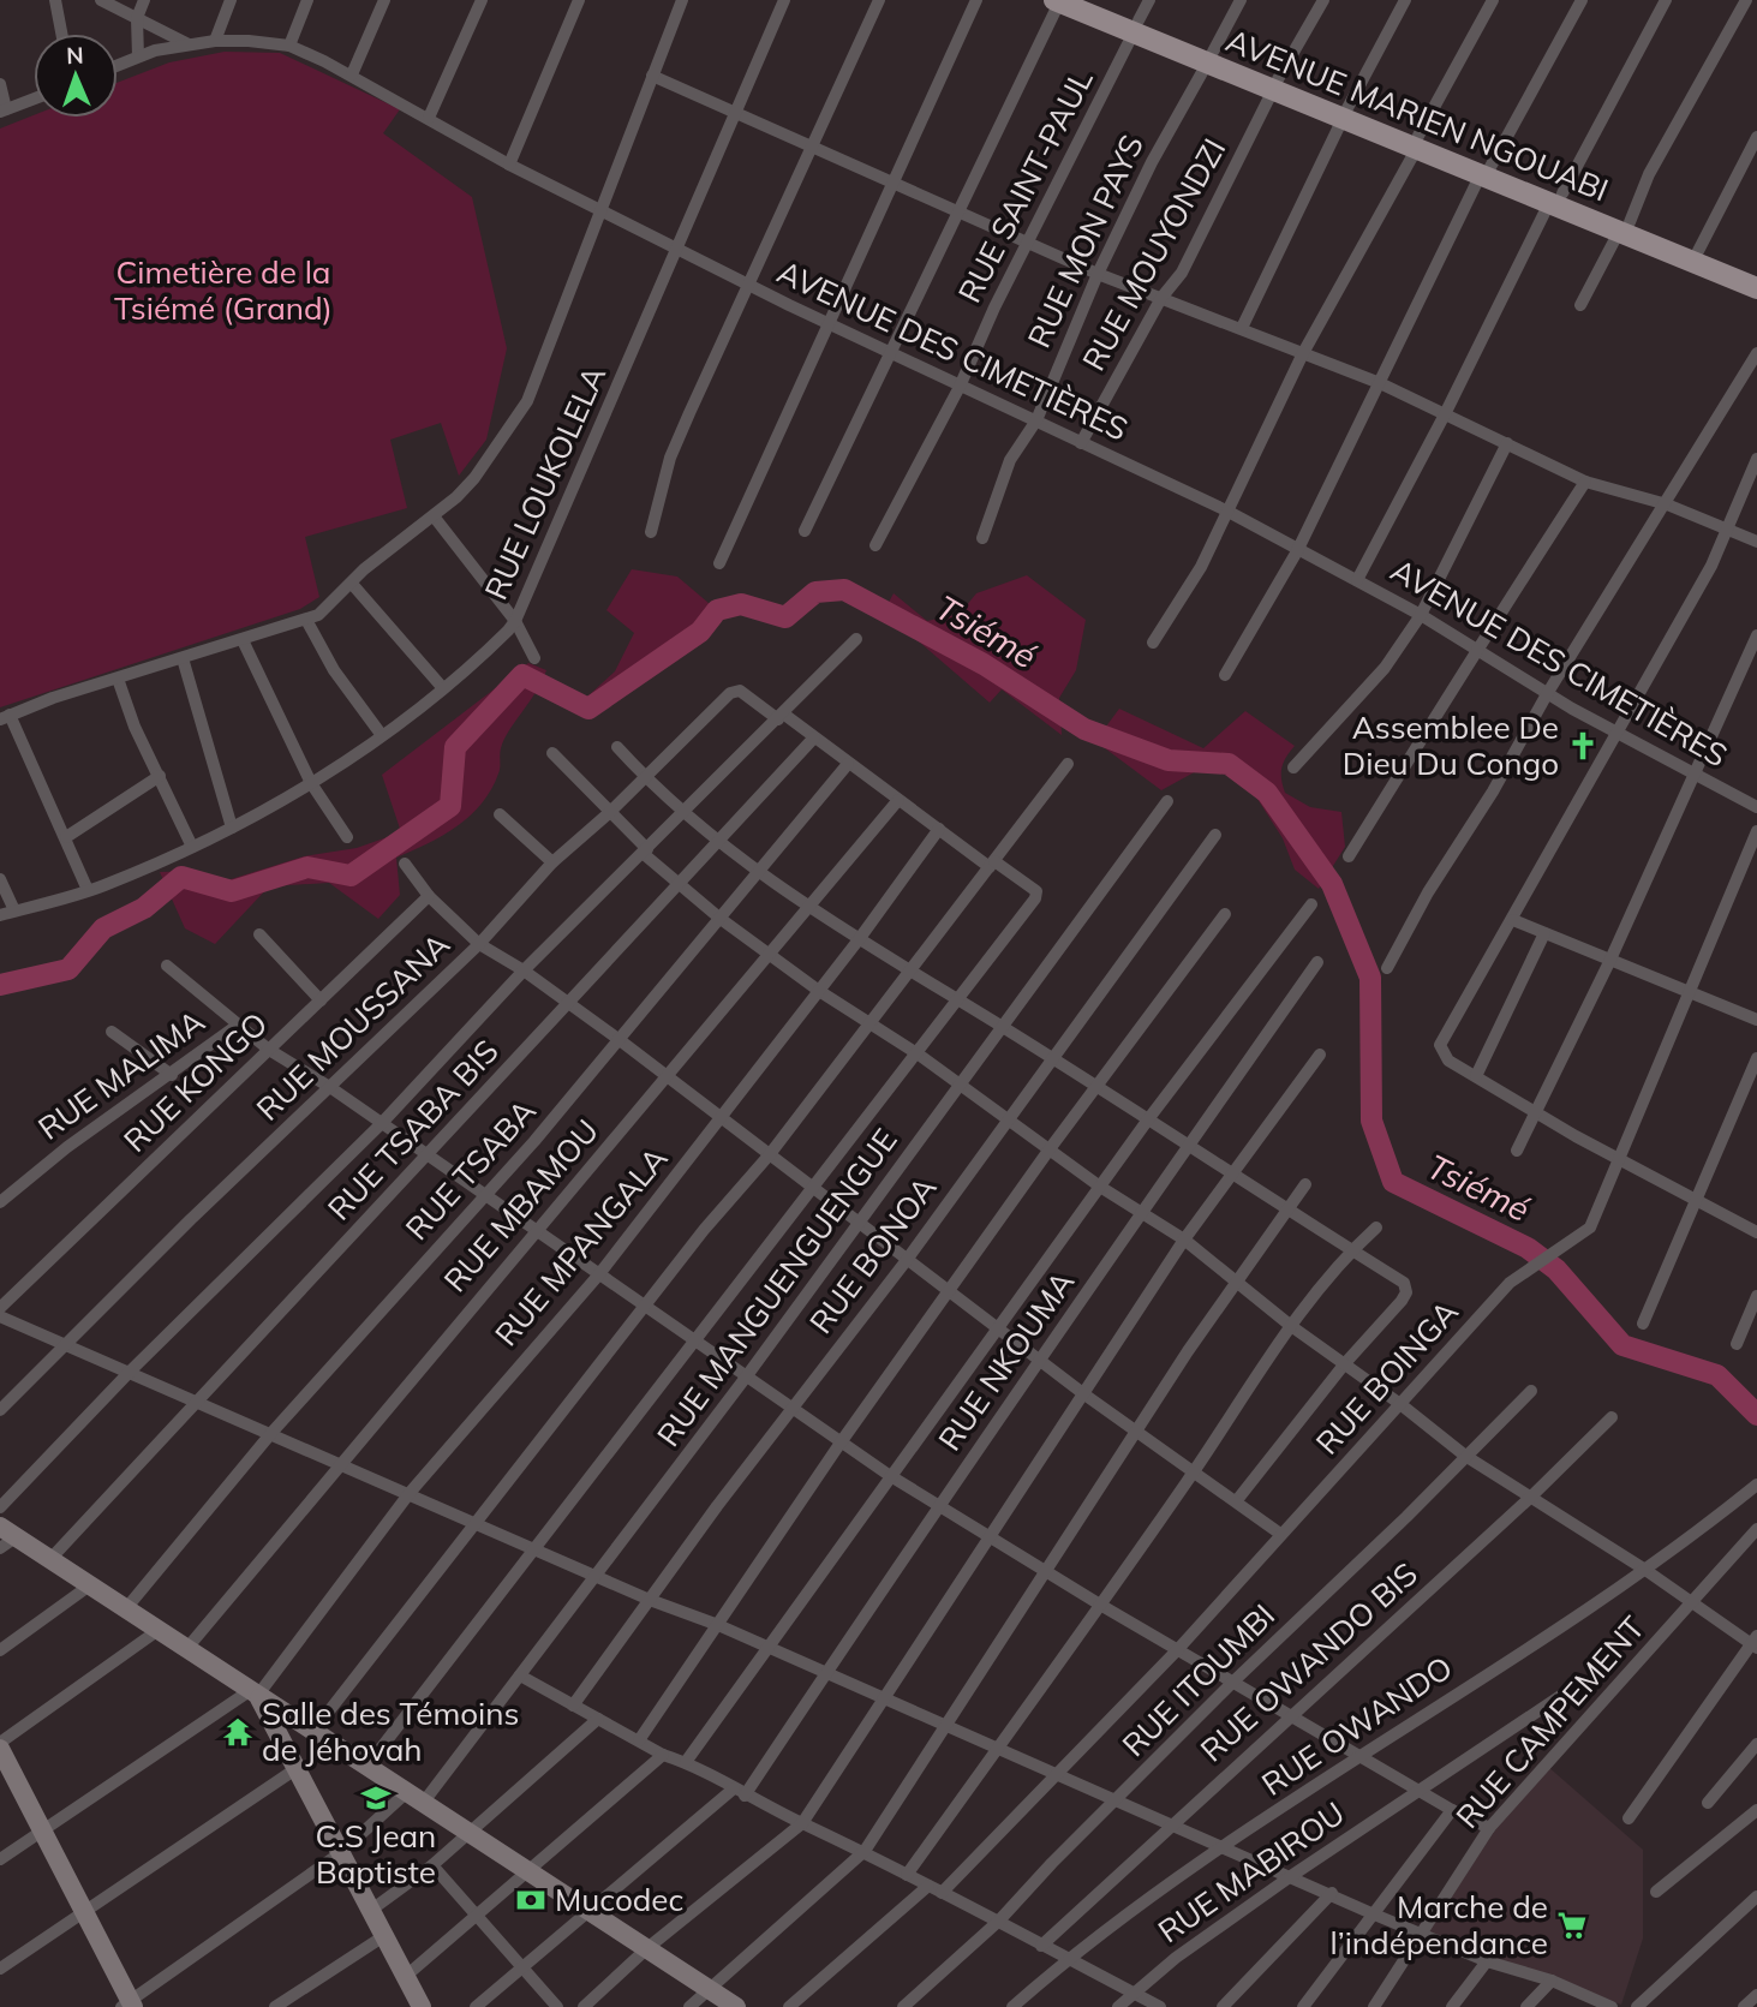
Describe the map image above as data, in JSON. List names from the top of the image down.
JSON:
{
  "streets": {
    "main road": ["AVENUE MARIEN NGOUABI"],
    "street": [
      "RUE SAINT-PAUL",
      "RUE MON PAYS",
      "RUE MOUYONDZI",
      "AVENUE DES CIMETIÈRES",
      "RUE LOUKOLELA",
      "RUE MOUSSANA",
      "RUE MALIMA",
      "RUE KONGO",
      "RUE TSABA BIS",
      "RUE TSABA",
      "RUE MBAMOU",
      "RUE MPANGALA",
      "RUE BONOA",
      "RUE MANGUENGUENGUE",
      "RUE NKOUMA",
      "RUE BOINGA",
      "RUE OWANDO BIS",
      "RUE ITOUMBI",
      "RUE CAMPEMENT",
      "RUE OWANDO",
      "RUE MABIROU"
    ]
  },
  "crossings": [
    ["AVENUE MARIEN NGOUABI", "RUE SAINT-PAUL"],
    ["AVENUE MARIEN NGOUABI", "RUE MON PAYS"],
    ["AVENUE MARIEN NGOUABI", "RUE MOUYONDZI"],
    ["RUE SAINT-PAUL", "AVENUE DES CIMETIÈRES"],
    ["RUE MON PAYS", "AVENUE DES CIMETIÈRES"],
    ["RUE MOUYONDZI", "AVENUE DES CIMETIÈRES"],
    ["AVENUE DES CIMETIÈRES", "RUE LOUKOLELA"]
  ],
  "water": ["Tsiémé"],
  "parks": ["Cimetière de la Tsiémé (Grand)"],
  "places": {
    "church": ["Assemblee De Dieu Du Congo"],
    "temple": ["Salle des Témoins de Jéhovah"],
    "school or university": ["C.S Jean Baptiste"],
    "bank": ["Mucodec"],
    "supermarket": ["Marche de l’indépendance"]
  },
  "north": "top"
}
